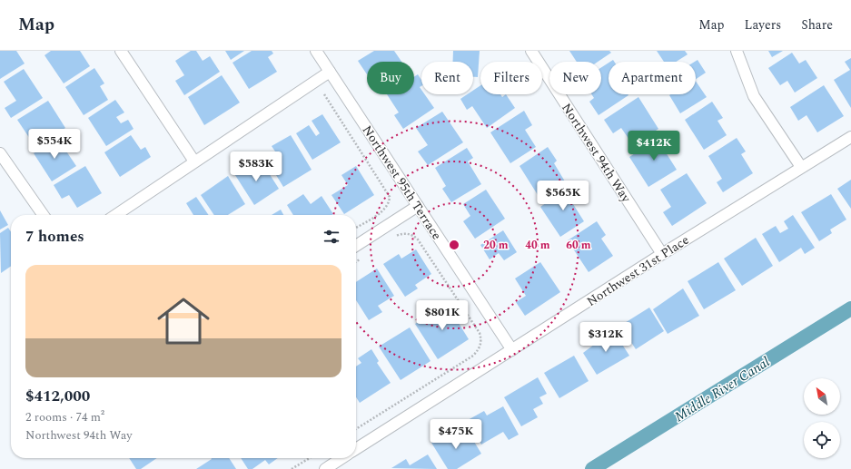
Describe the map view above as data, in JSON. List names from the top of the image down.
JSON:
{
  "streets": {
    "street": ["Northwest 94th Way", "Northwest 95th Terrace", "Northwest 31st Place"]
  },
  "crossings": [
    ["Northwest 94th Way", "Northwest 31st Place"],
    ["Northwest 95th Terrace", "Northwest 31st Place"]
  ],
  "water": ["Middle River Canal"],
  "north": "top left",
  "page": {
    "header": "Map",
    "nav": ["Map", "Layers", "Share"],
    "chip": [
      "Buy",
      "Rent",
      "Filters",
      "New",
      "Apartment"
    ],
    "price": [
      "$554K",
      "$412K",
      "$583K",
      "$565K",
      "$801K",
      "$312K",
      "$475K"
    ],
    "heading": "7 homes",
    "list": [
      {
        "name": "$412,000",
        "note": "2 rooms · 74 m² · Northwest 94th Way"
      }
    ]
  },
  "rings": ["20 m", "40 m", "60 m"]
}
